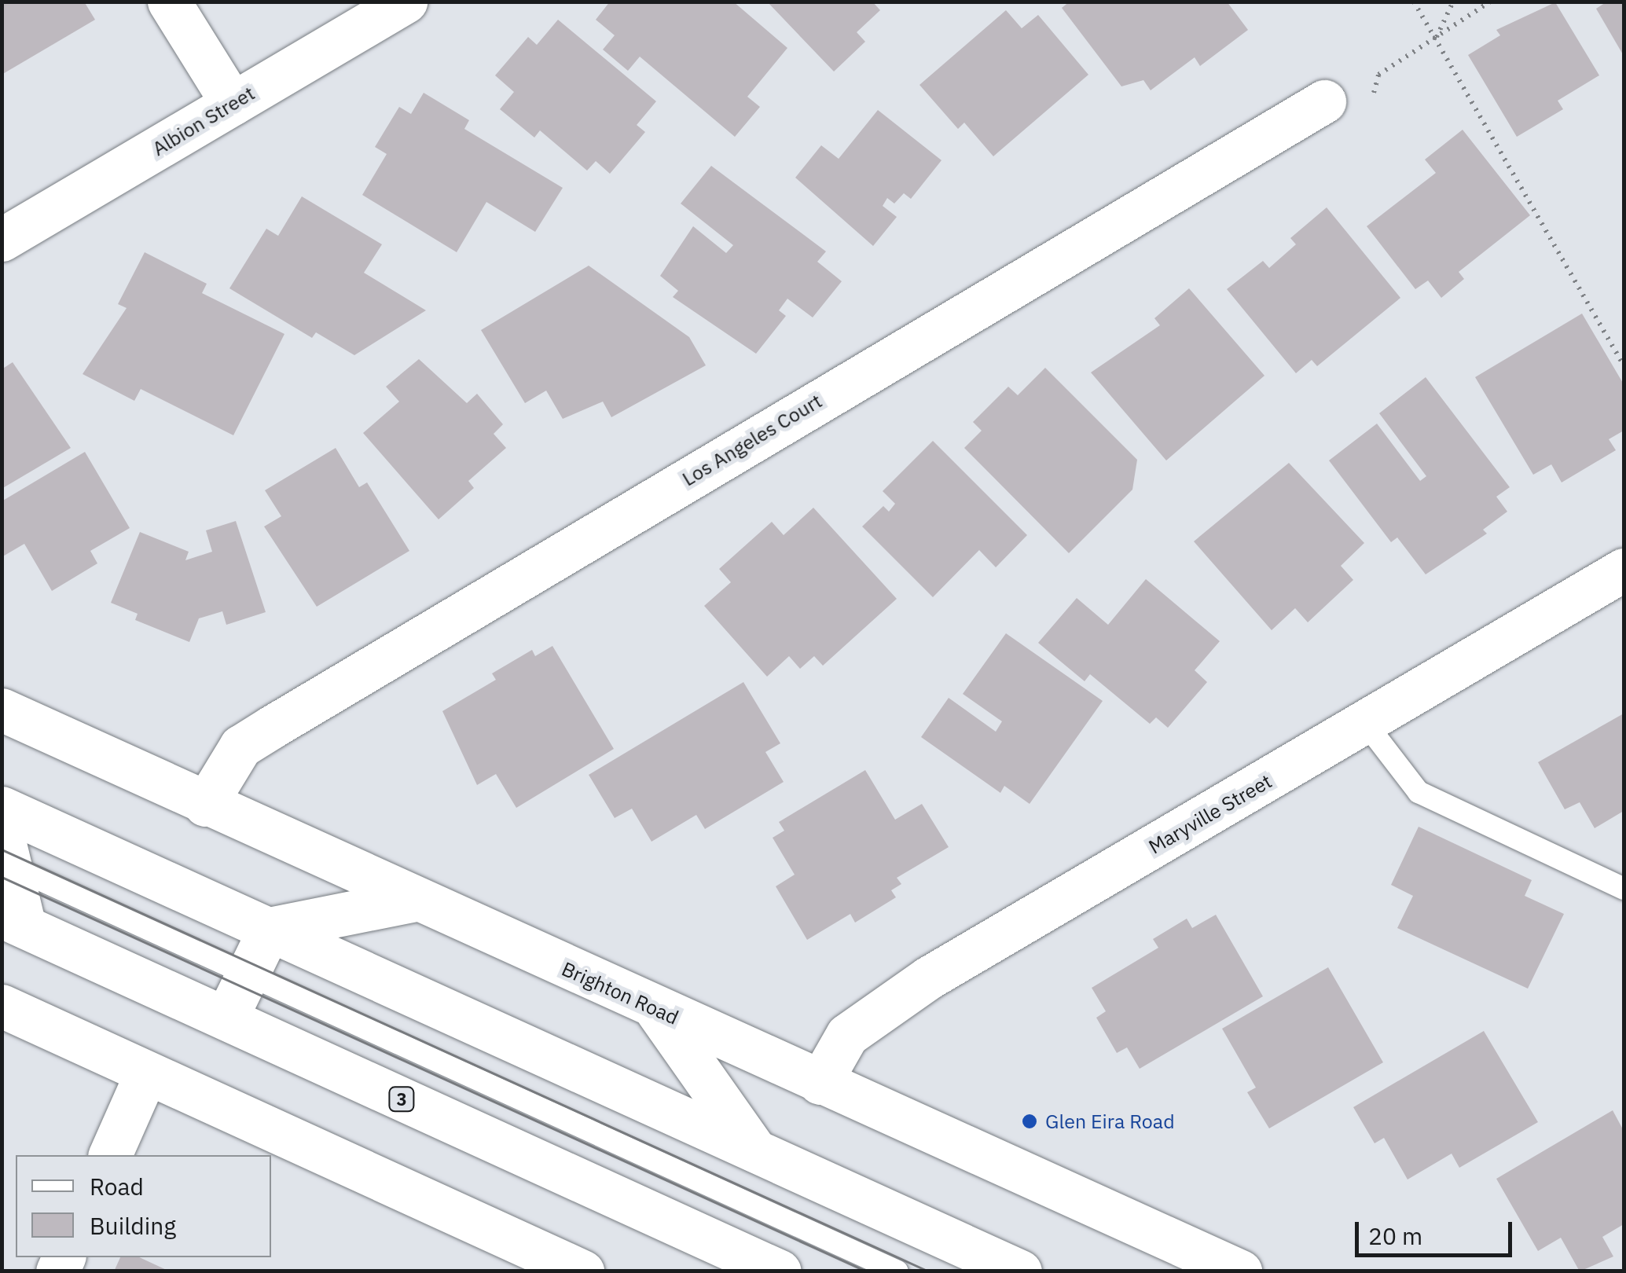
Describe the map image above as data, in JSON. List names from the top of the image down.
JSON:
{
  "streets": {
    "main road": [
      "Albion Street",
      "Los Angeles Court",
      "Maryville Street",
      "Brighton Road",
      "3"
    ]
  },
  "crossings": [
    ["Los Angeles Court", "Brighton Road"],
    ["Maryville Street", "Brighton Road"]
  ],
  "places": ["Glen Eira Road"],
  "legend": ["Road", "Building"],
  "scale_bar": "20 m"
}
